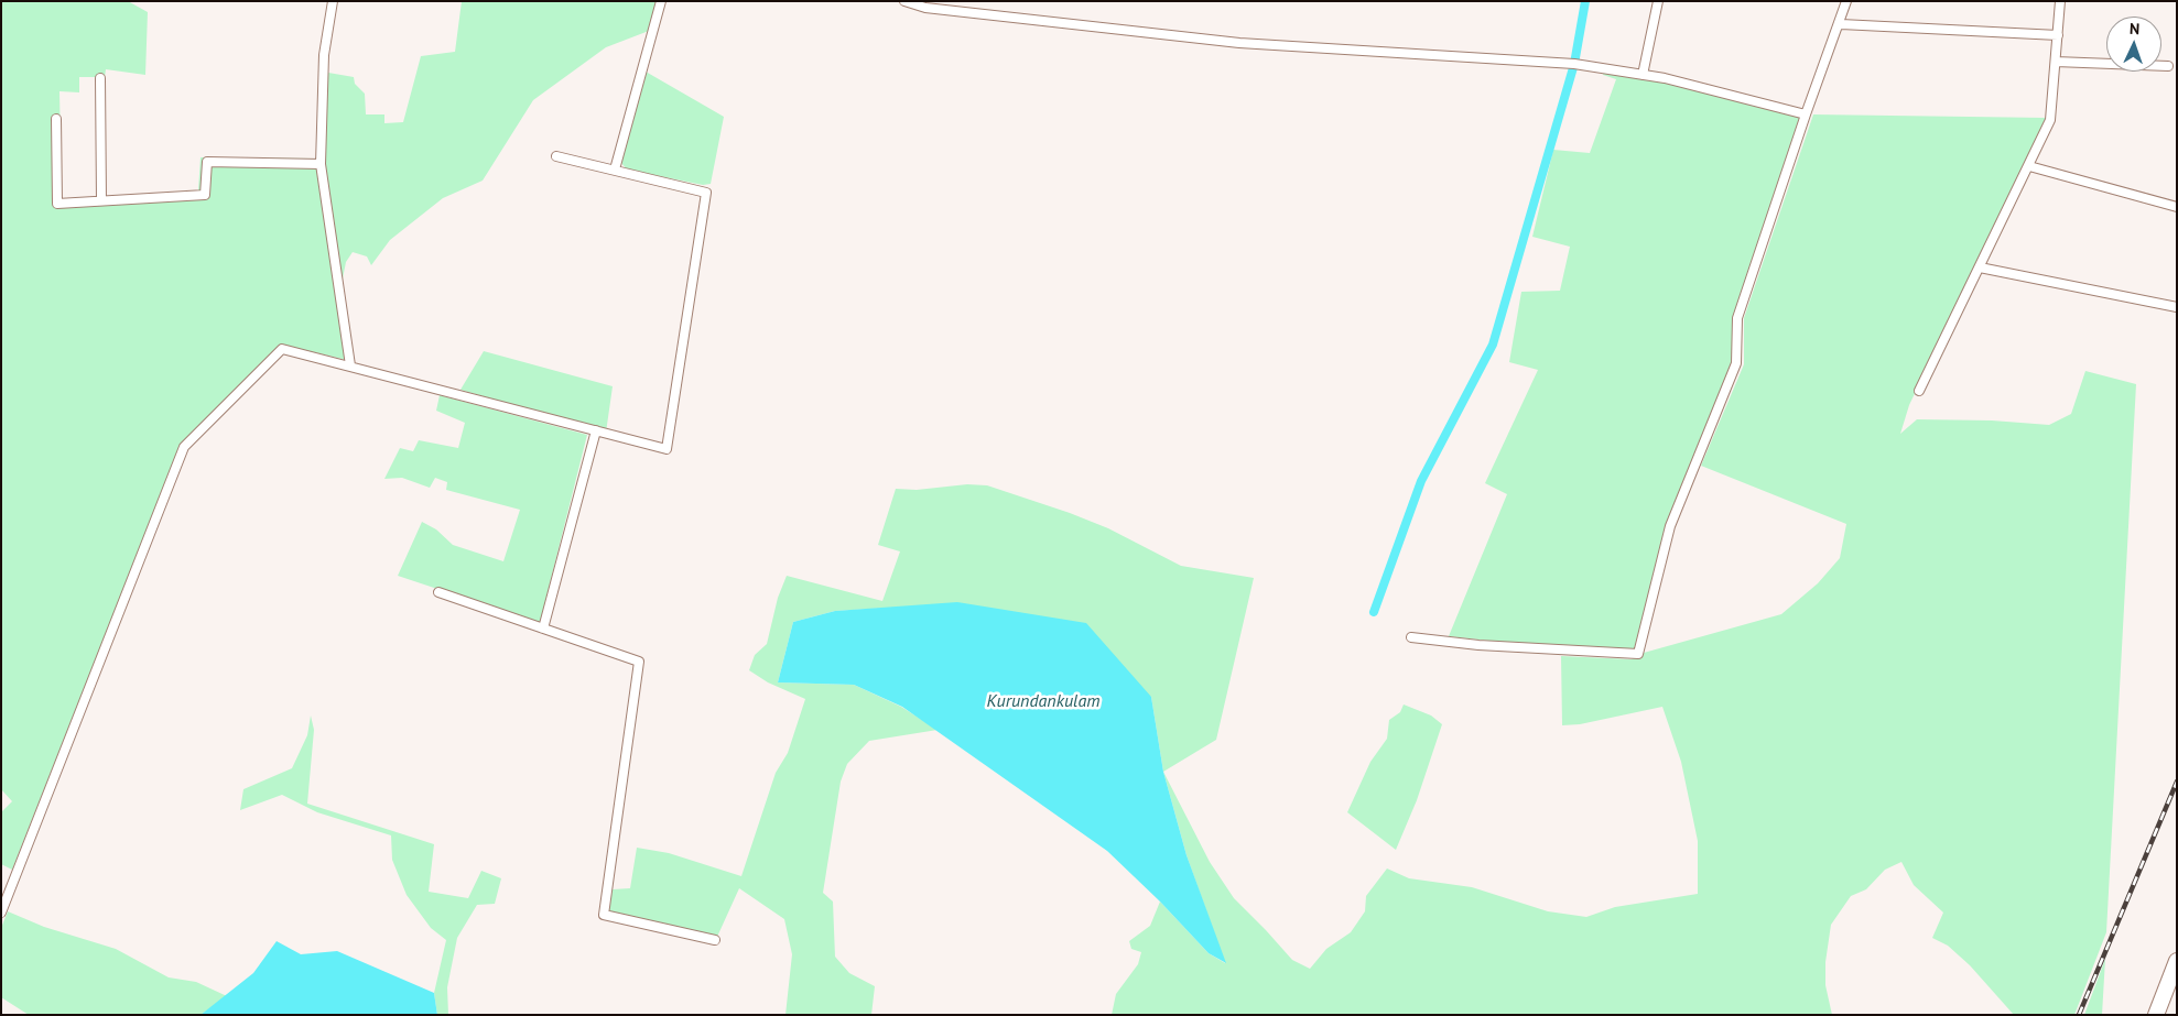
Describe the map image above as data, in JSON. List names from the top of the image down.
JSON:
{
  "water": ["Kurundankulam"],
  "north": "top"
}
